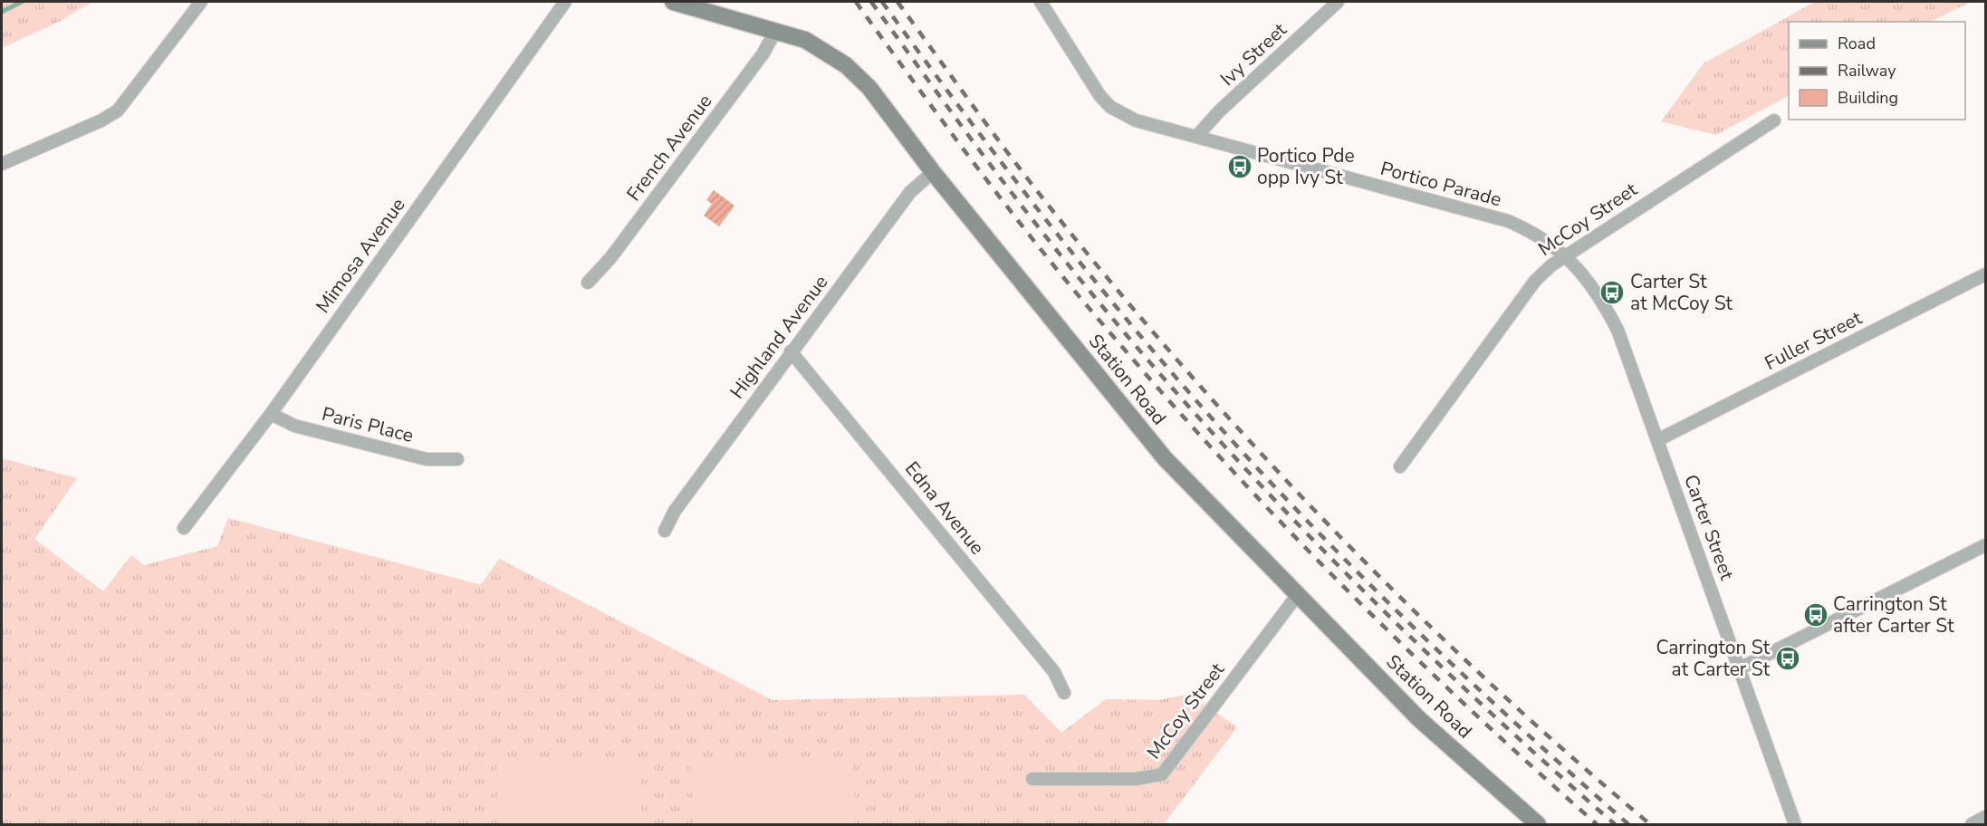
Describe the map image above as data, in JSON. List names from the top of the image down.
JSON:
{
  "streets": {
    "main road": ["Station Road"],
    "street": [
      "Ivy Street",
      "French Avenue",
      "Portico Parade",
      "McCoy Street",
      "Mimosa Avenue",
      "Highland Avenue",
      "Fuller Street",
      "Paris Place",
      "Edna Avenue",
      "Carter Street"
    ]
  },
  "crossings": [
    ["Ivy Street", "Portico Parade"],
    ["French Avenue", "Station Road"],
    ["Portico Parade", "McCoy Street"],
    ["Portico Parade", "Carter Street"],
    ["McCoy Street", "Station Road"],
    ["McCoy Street", "Carter Street"],
    ["Mimosa Avenue", "Paris Place"],
    ["Highland Avenue", "Station Road"],
    ["Highland Avenue", "Edna Avenue"],
    ["Fuller Street", "Carter Street"]
  ],
  "places": {
    "bus stop": [
      "Portico Pde opp Ivy St",
      "Carter St at McCoy St",
      "Carrington St after Carter St",
      "Carrington St at Carter St"
    ]
  },
  "legend": ["Road", "Railway", "Building"]
}
